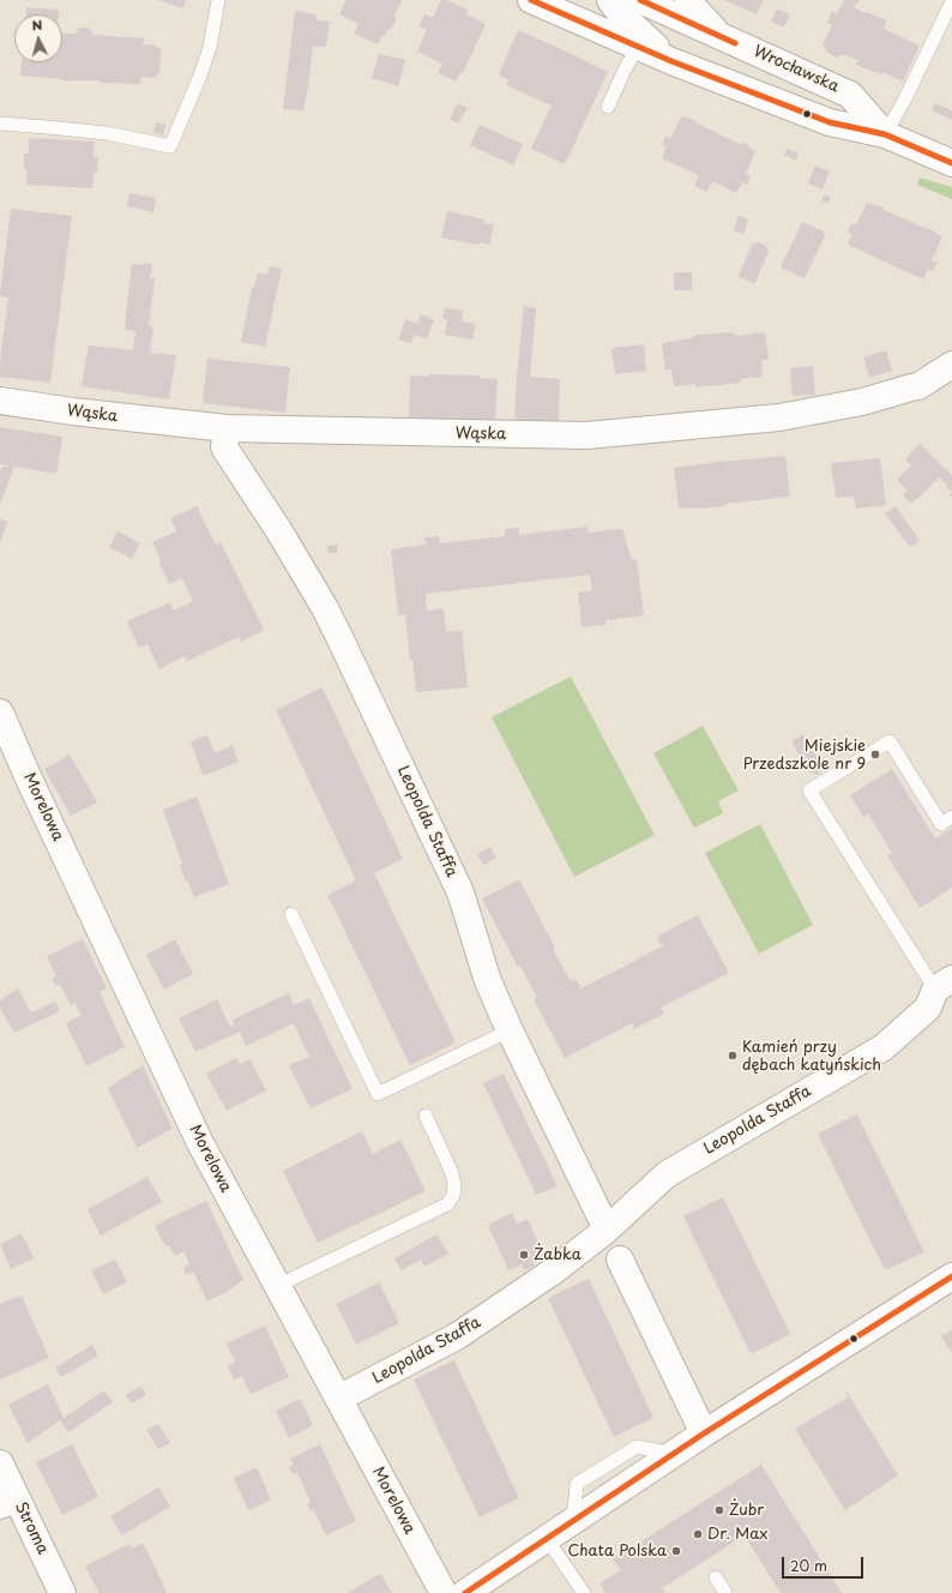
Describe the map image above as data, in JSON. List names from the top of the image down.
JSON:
{
  "streets": {
    "street": [
      "Wrocławska",
      "Wąska",
      "Morelowa",
      "Leopolda Staffa",
      "Stroma"
    ]
  },
  "crossings": [
    ["Wąska", "Leopolda Staffa"],
    ["Morelowa", "Leopolda Staffa"]
  ],
  "places": [
    "Miejskie Przedszkole nr 9",
    "Kamień przy dębach katyńskich",
    "Żabka",
    "Żubr",
    "Dr. Max",
    "Chata Polska"
  ],
  "scale_bar": "20 m",
  "north": "top"
}
